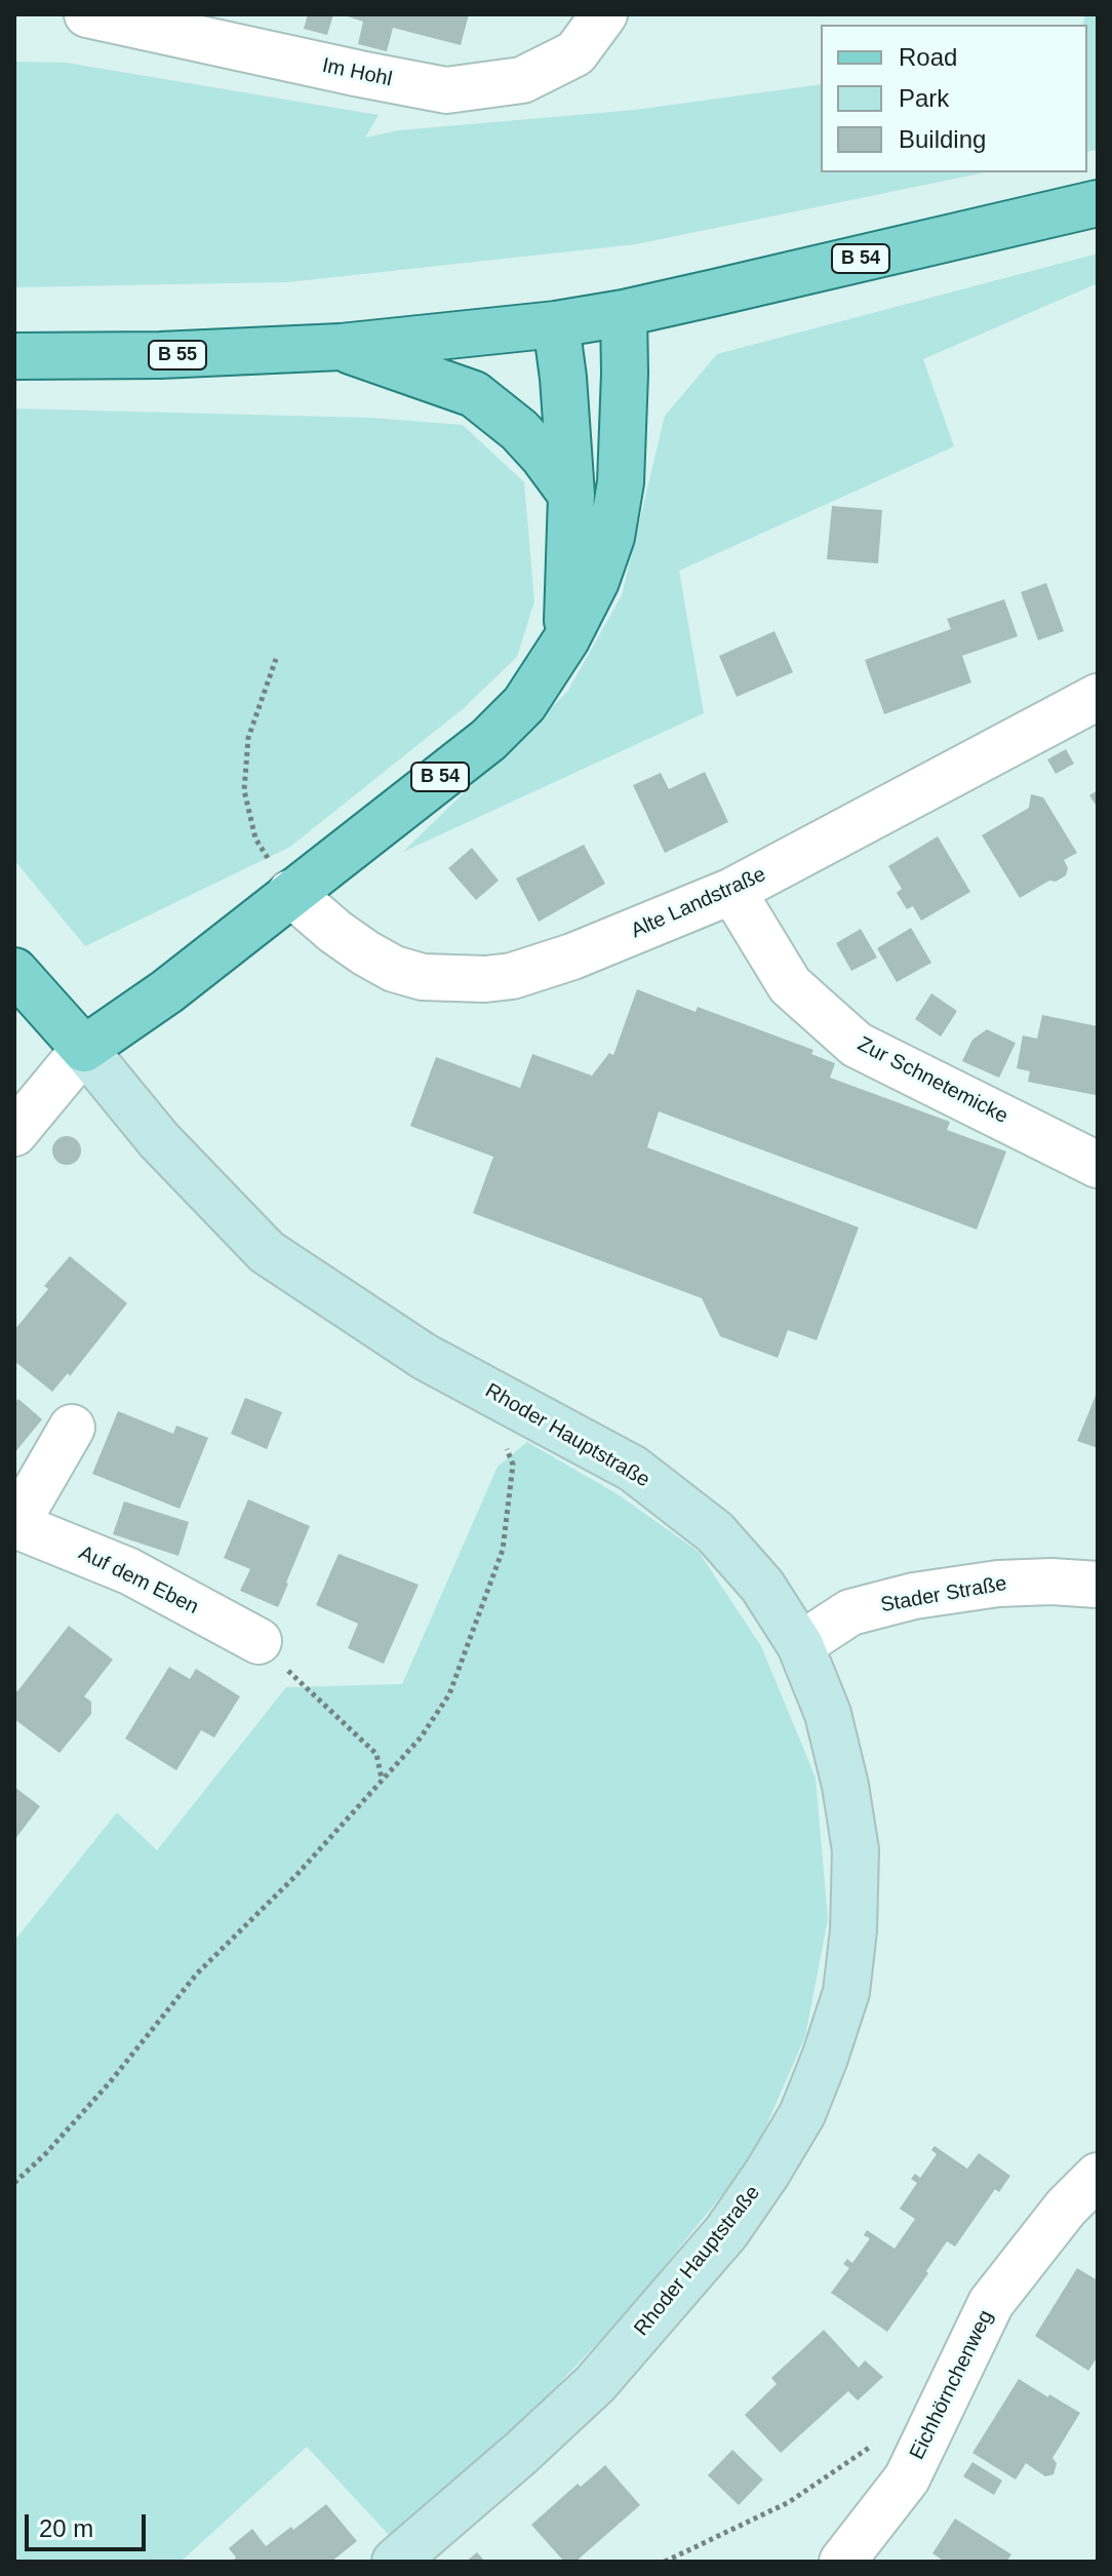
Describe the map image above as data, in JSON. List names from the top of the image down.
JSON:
{
  "streets": {
    "main road": ["B 54", "B 55", "Rhoder Hauptstraße"],
    "street": [
      "Im Hohl",
      "Alte Landstraße",
      "Zur Schnetemicke",
      "Auf dem Eben",
      "Stader Straße",
      "Eichhörnchenweg"
    ]
  },
  "crossings": [
    ["B 54", "B 55"],
    ["B 54", "Alte Landstraße"],
    ["B 54", "Rhoder Hauptstraße"],
    ["Alte Landstraße", "Zur Schnetemicke"],
    ["Rhoder Hauptstraße", "Stader Straße"]
  ],
  "legend": ["Road", "Park", "Building"],
  "scale_bar": "20 m"
}
